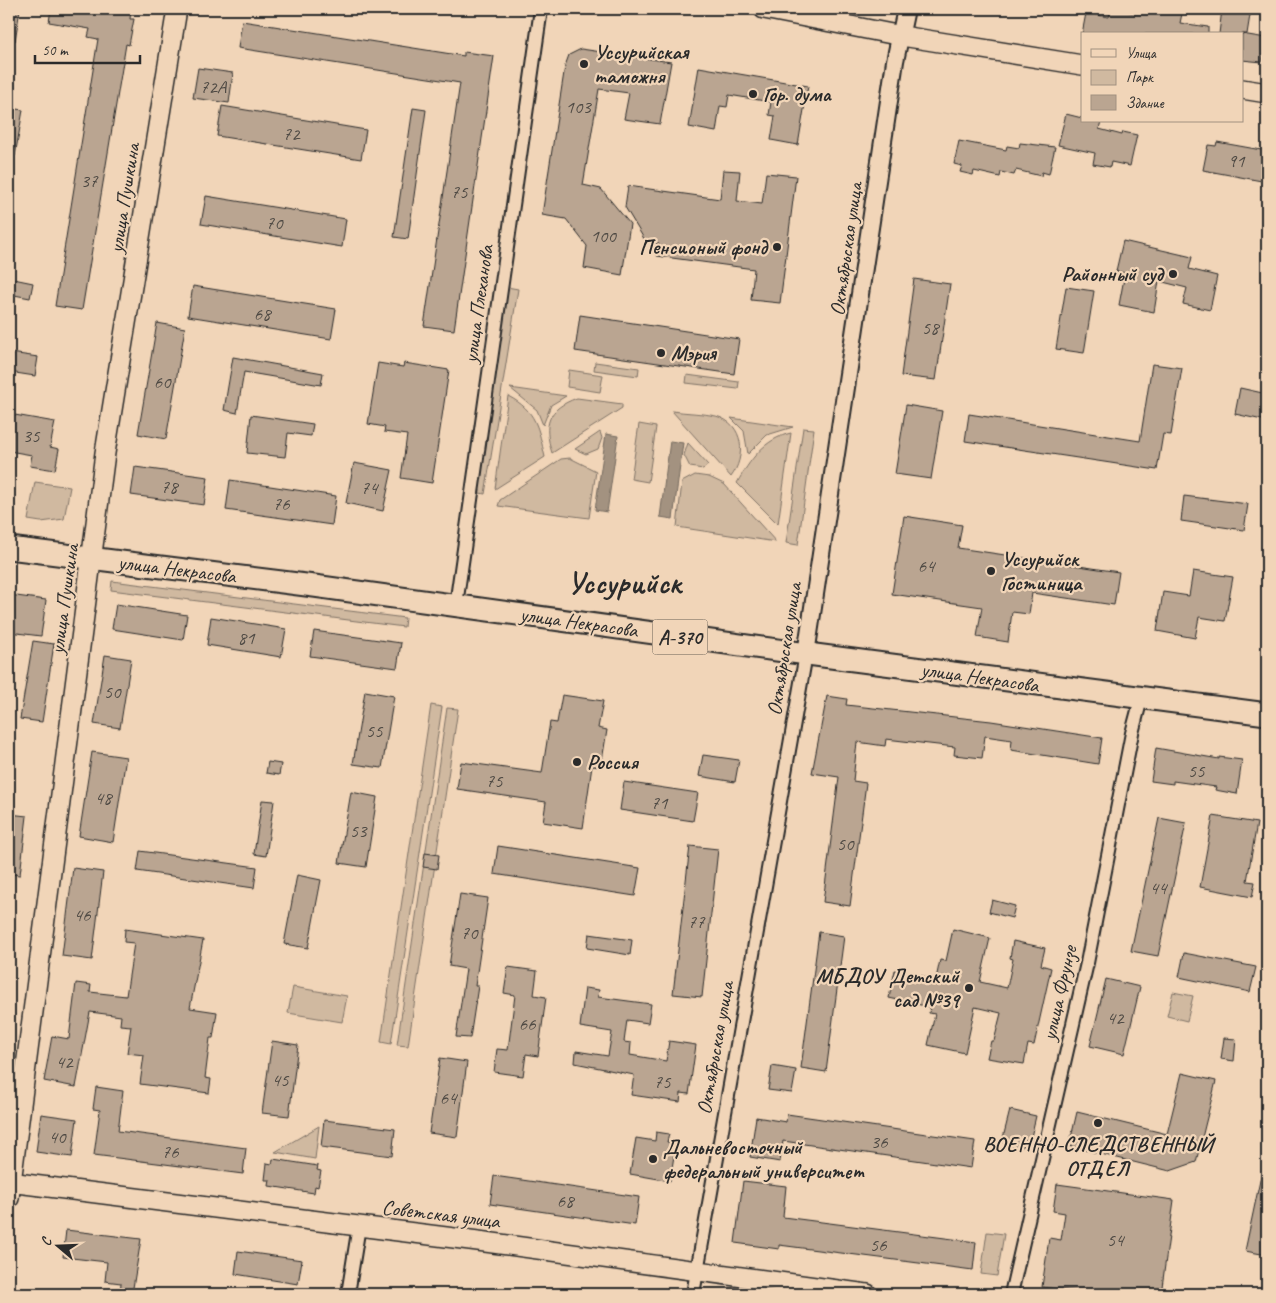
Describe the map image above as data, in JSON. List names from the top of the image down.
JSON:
{
  "streets": {
    "main road": [
      "улица Пушкина",
      "улица Некрасова",
      "А-370",
      "Советская улица"
    ],
    "street": ["Октябрьская улица", "улица Плеханова", "улица Фрунзе"]
  },
  "crossings": [
    ["улица Пушкина", "улица Некрасова"],
    ["улица Пушкина", "Советская улица"],
    ["Октябрьская улица", "улица Некрасова"],
    ["Октябрьская улица", "Советская улица"],
    ["улица Плеханова", "улица Некрасова"],
    ["улица Некрасова", "улица Фрунзе"]
  ],
  "districts": ["Уссурийск"],
  "places": [
    "Уссурийская таможня",
    "Гор. дума",
    "Пенсионый фонд",
    "Районный суд",
    "Мэрия",
    "Уссурийск Гостиница",
    "Россия",
    "МБДОУ Детский сад №39",
    "ВОЕННО-СЛЕДСТВЕННЫЙ ОТДЕЛ",
    "Дальневосточный федеральный университет"
  ],
  "house_numbers": [
    "72А",
    "103",
    "72",
    "91",
    "37",
    "75",
    "70",
    "100",
    "68",
    "58",
    "60",
    "35",
    "78",
    "74",
    "76",
    "64",
    "81",
    "50",
    "55",
    "55",
    "75",
    "48",
    "71",
    "53",
    "50",
    "44",
    "46",
    "77",
    "70",
    "42",
    "66",
    "42",
    "45",
    "75",
    "64",
    "40",
    "36",
    "76",
    "68",
    "54",
    "56"
  ],
  "legend": ["Улица", "Парк", "Здание"],
  "scale_bar": "50 m",
  "north": "left"
}
